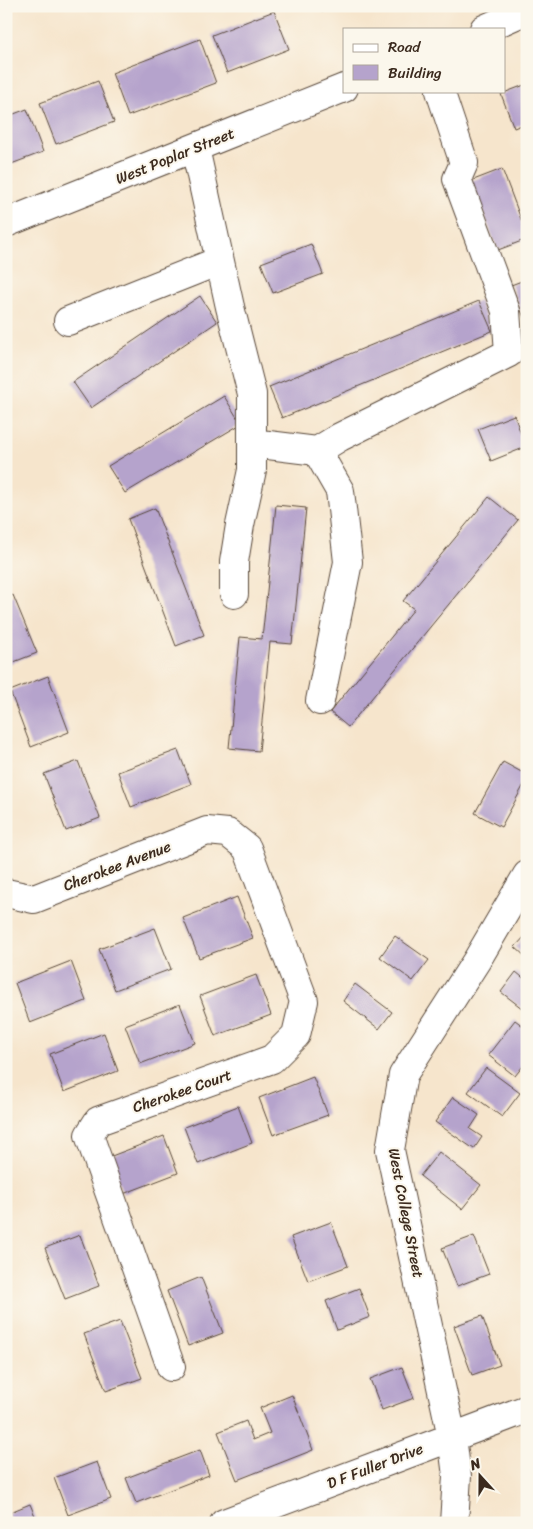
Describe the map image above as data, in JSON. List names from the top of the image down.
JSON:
{
  "streets": {
    "street": [
      "West Poplar Street",
      "Cherokee Avenue",
      "Cherokee Court",
      "West College Street",
      "D F Fuller Drive"
    ]
  },
  "crossings": [
    ["Cherokee Avenue", "Cherokee Court"],
    ["West College Street", "D F Fuller Drive"]
  ],
  "legend": ["Road", "Building"],
  "north": "top"
}
